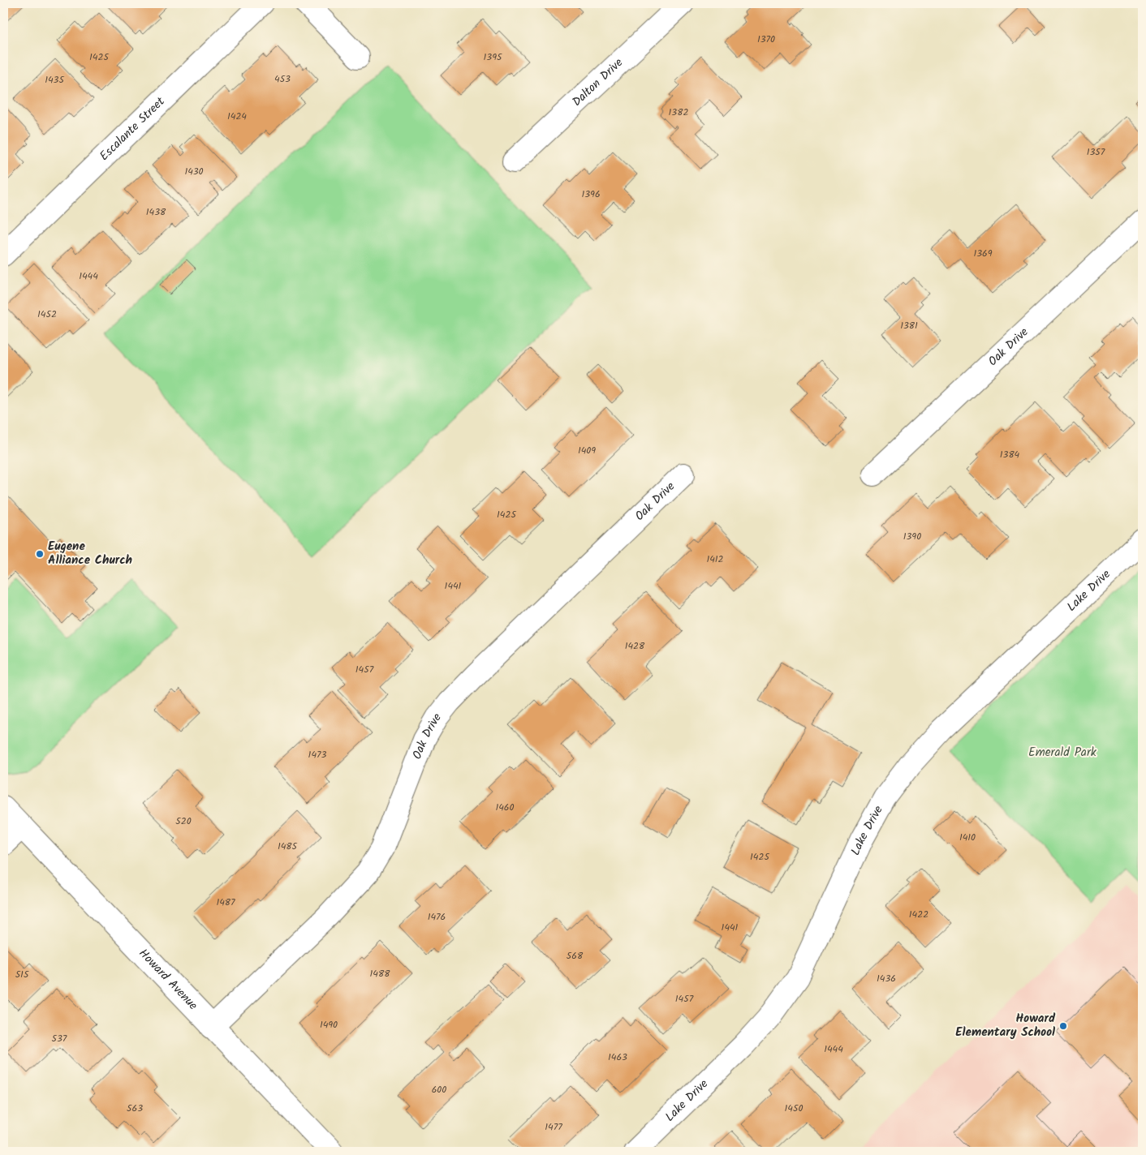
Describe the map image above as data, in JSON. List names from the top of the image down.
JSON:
{
  "streets": {
    "street": [
      "Dalton Drive",
      "Escalante Street",
      "Oak Drive",
      "Lake Drive",
      "Howard Avenue"
    ]
  },
  "crossings": [
    ["Oak Drive", "Howard Avenue"]
  ],
  "parks": ["Emerald Park"],
  "places": ["Eugene Alliance Church", "Howard Elementary School"],
  "house_numbers": [
    "1370",
    "1425",
    "1395",
    "453",
    "1435",
    "1382",
    "1424",
    "1357",
    "1430",
    "1396",
    "1438",
    "1369",
    "1444",
    "1452",
    "1381",
    "1409",
    "1384",
    "1425",
    "1390",
    "1412",
    "1441",
    "1428",
    "1457",
    "1473",
    "1460",
    "520",
    "1410",
    "1485",
    "1425",
    "1487",
    "1422",
    "1476",
    "1441",
    "568",
    "1488",
    "515",
    "1436",
    "1457",
    "1490",
    "537",
    "1444",
    "1463",
    "600",
    "563",
    "1450",
    "1477"
  ]
}
